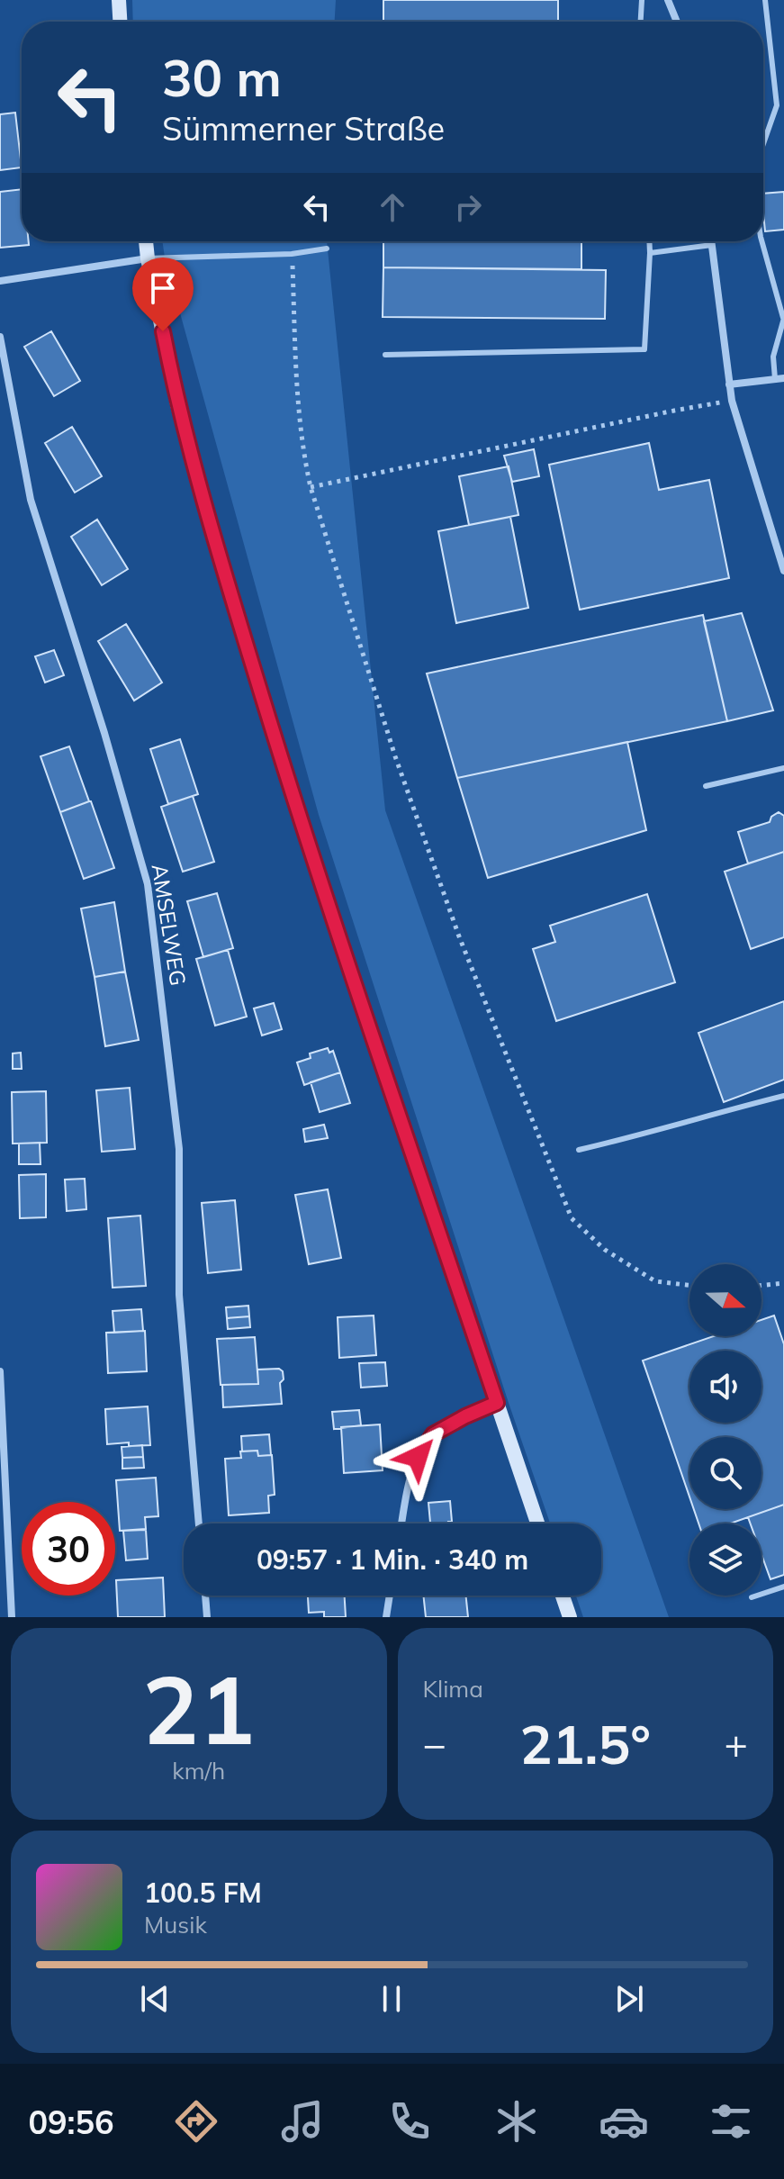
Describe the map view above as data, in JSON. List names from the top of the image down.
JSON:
{
  "streets": {
    "street": ["AMSELWEG"]
  },
  "north": "right",
  "page": {
    "turn": ["30 m", "Sümmerner Straße"],
    "limit": "30",
    "trip": "09:57 · 1 Min. · 340 m",
    "tile": [
      ["21", "km/h"],
      "Klima"
    ],
    "heat": ["−", "21.5°", "+"],
    "song": ["100.5 FM", "Musik"],
    "tabs": "09:56"
  }
}
